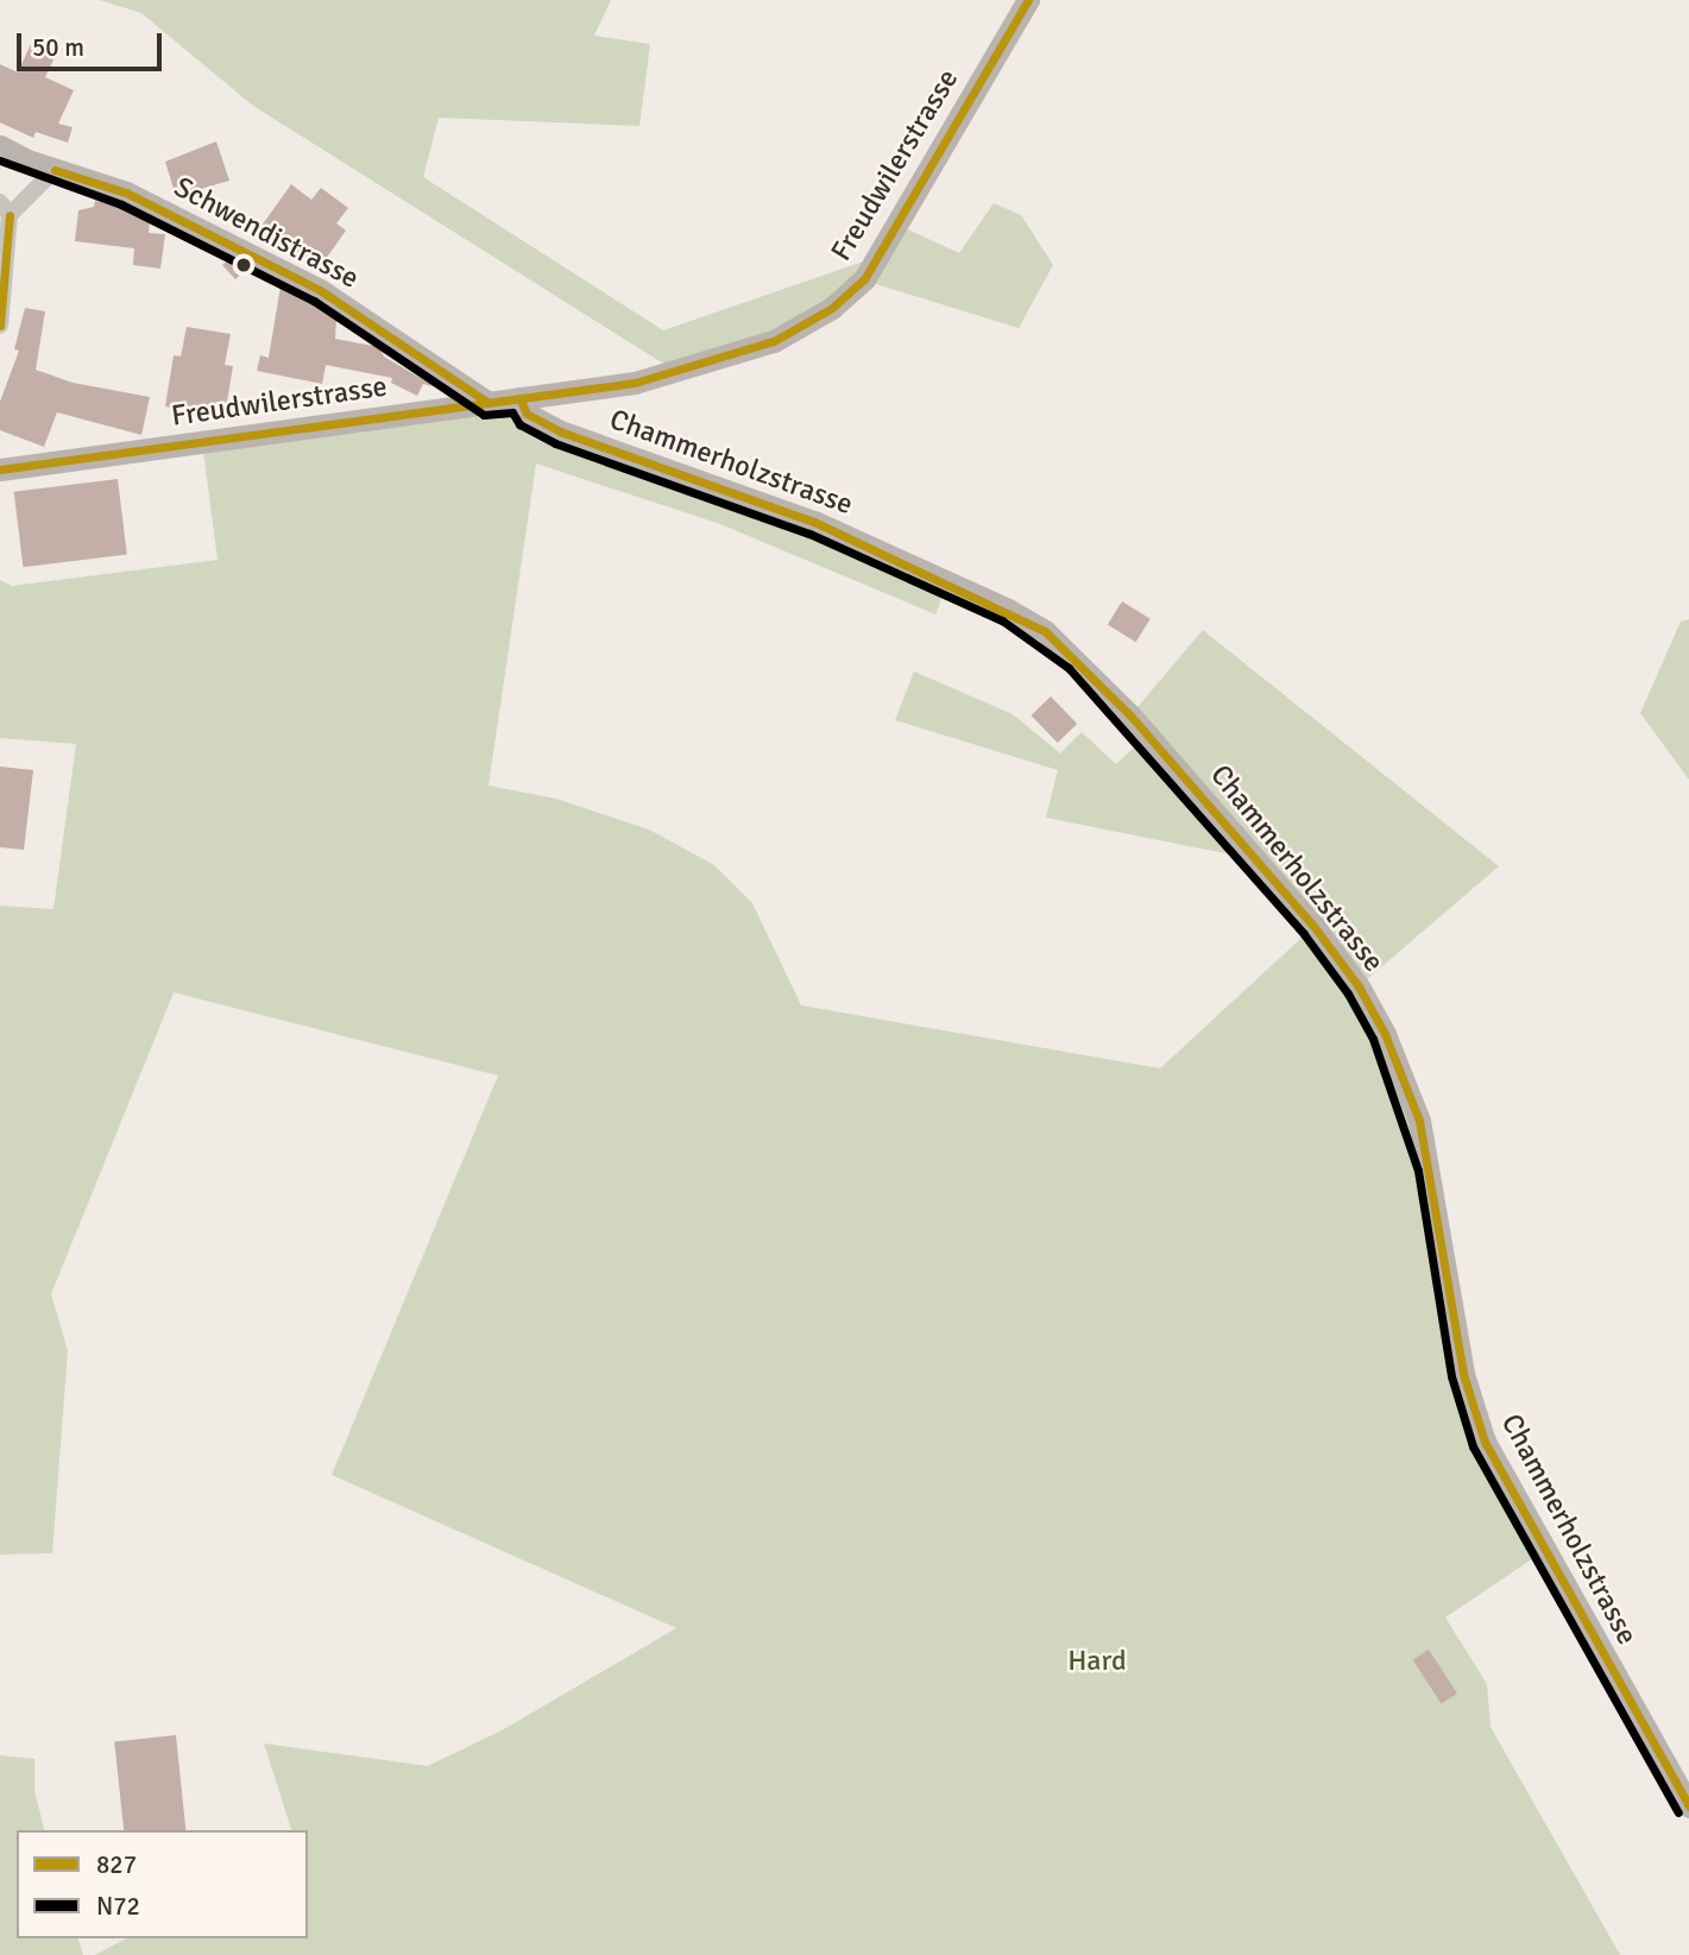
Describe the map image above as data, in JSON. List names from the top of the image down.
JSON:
{
  "streets": {
    "street": ["Freudwilerstrasse", "Schwendistrasse", "Chammerholzstrasse"]
  },
  "crossings": [
    ["Freudwilerstrasse", "Schwendistrasse"],
    ["Freudwilerstrasse", "Chammerholzstrasse"]
  ],
  "parks": ["Hard"],
  "lines": ["transit line 827", "transit line N72"],
  "legend": ["827", "N72"],
  "scale_bar": "50 m"
}
